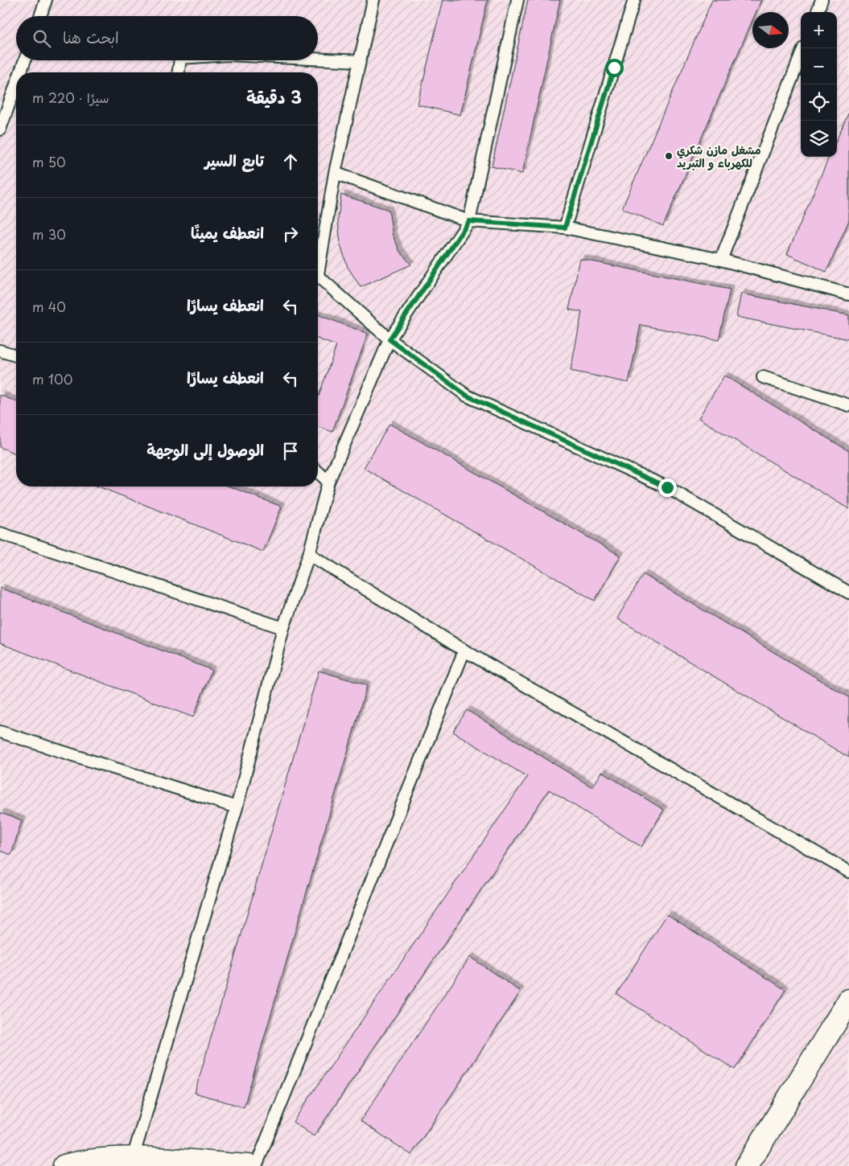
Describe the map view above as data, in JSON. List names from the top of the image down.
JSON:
{
  "places": ["مشغل مازن شكري للكهرباء و التبريد"],
  "north": "right",
  "page": {
    "map_buttons": ["+", "−"],
    "search": "ابحث هنا",
    "heading": ["3 دقيقة", "سيرًا · 220 m"],
    "list": [
      ["تابع السير", "50 m"],
      ["انعطف يمينًا", "30 m"],
      ["انعطف يسارًا", "40 m"],
      ["انعطف يسارًا", "100 m"],
      "الوصول إلى الوجهة"
    ]
  }
}
